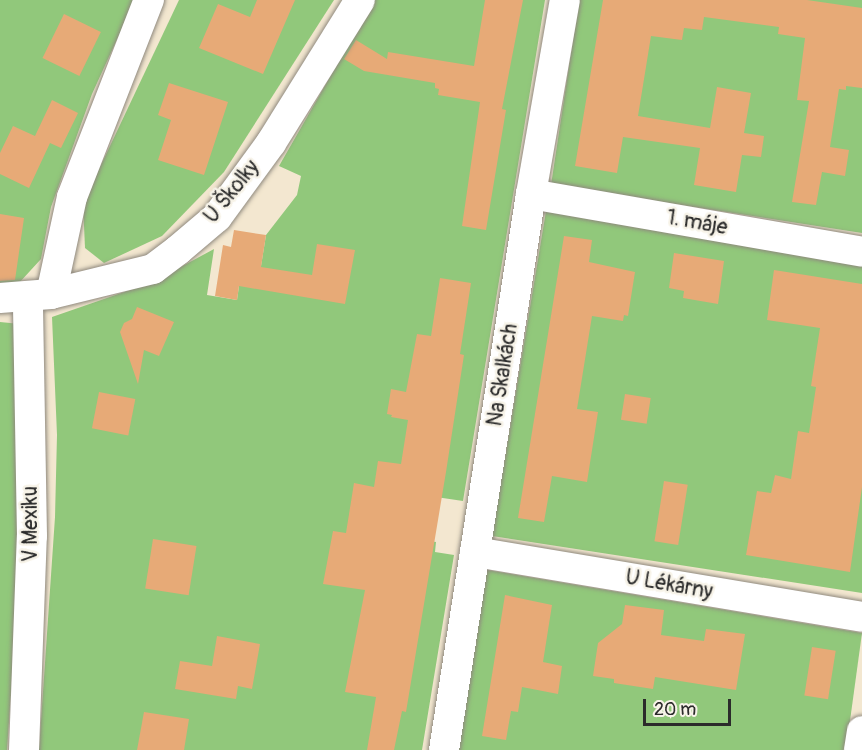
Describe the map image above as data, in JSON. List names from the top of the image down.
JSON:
{
  "streets": {
    "street": [
      "U Školky",
      "1. máje",
      "Na Skalkách",
      "V Mexiku",
      "U Lékárny"
    ]
  },
  "crossings": [
    ["U Školky", "V Mexiku"],
    ["1. máje", "Na Skalkách"],
    ["Na Skalkách", "U Lékárny"]
  ],
  "scale_bar": "20 m"
}
